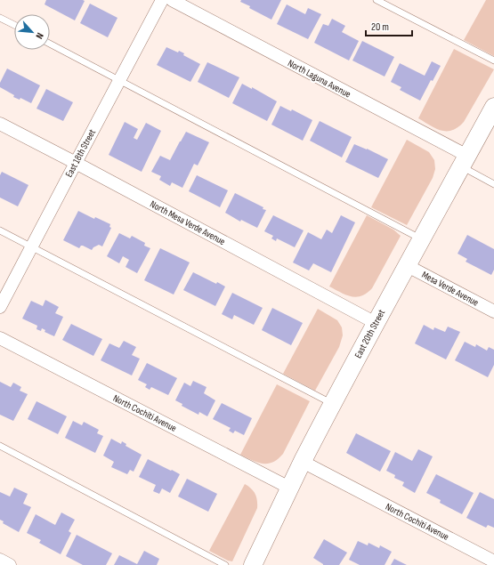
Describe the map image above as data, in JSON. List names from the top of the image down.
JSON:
{
  "streets": {
    "main road": ["East 20th Street"],
    "street": [
      "North Laguna Avenue",
      "East 18th Street",
      "North Mesa Verde Avenue",
      "Mesa Verde Avenue",
      "North Cochiti Avenue"
    ]
  },
  "crossings": [
    ["North Laguna Avenue", "East 20th Street"],
    ["East 18th Street", "North Mesa Verde Avenue"],
    ["North Mesa Verde Avenue", "East 20th Street"],
    ["Mesa Verde Avenue", "East 20th Street"],
    ["East 20th Street", "North Cochiti Avenue"]
  ],
  "scale_bar": "20 m",
  "north": "bottom right"
}
